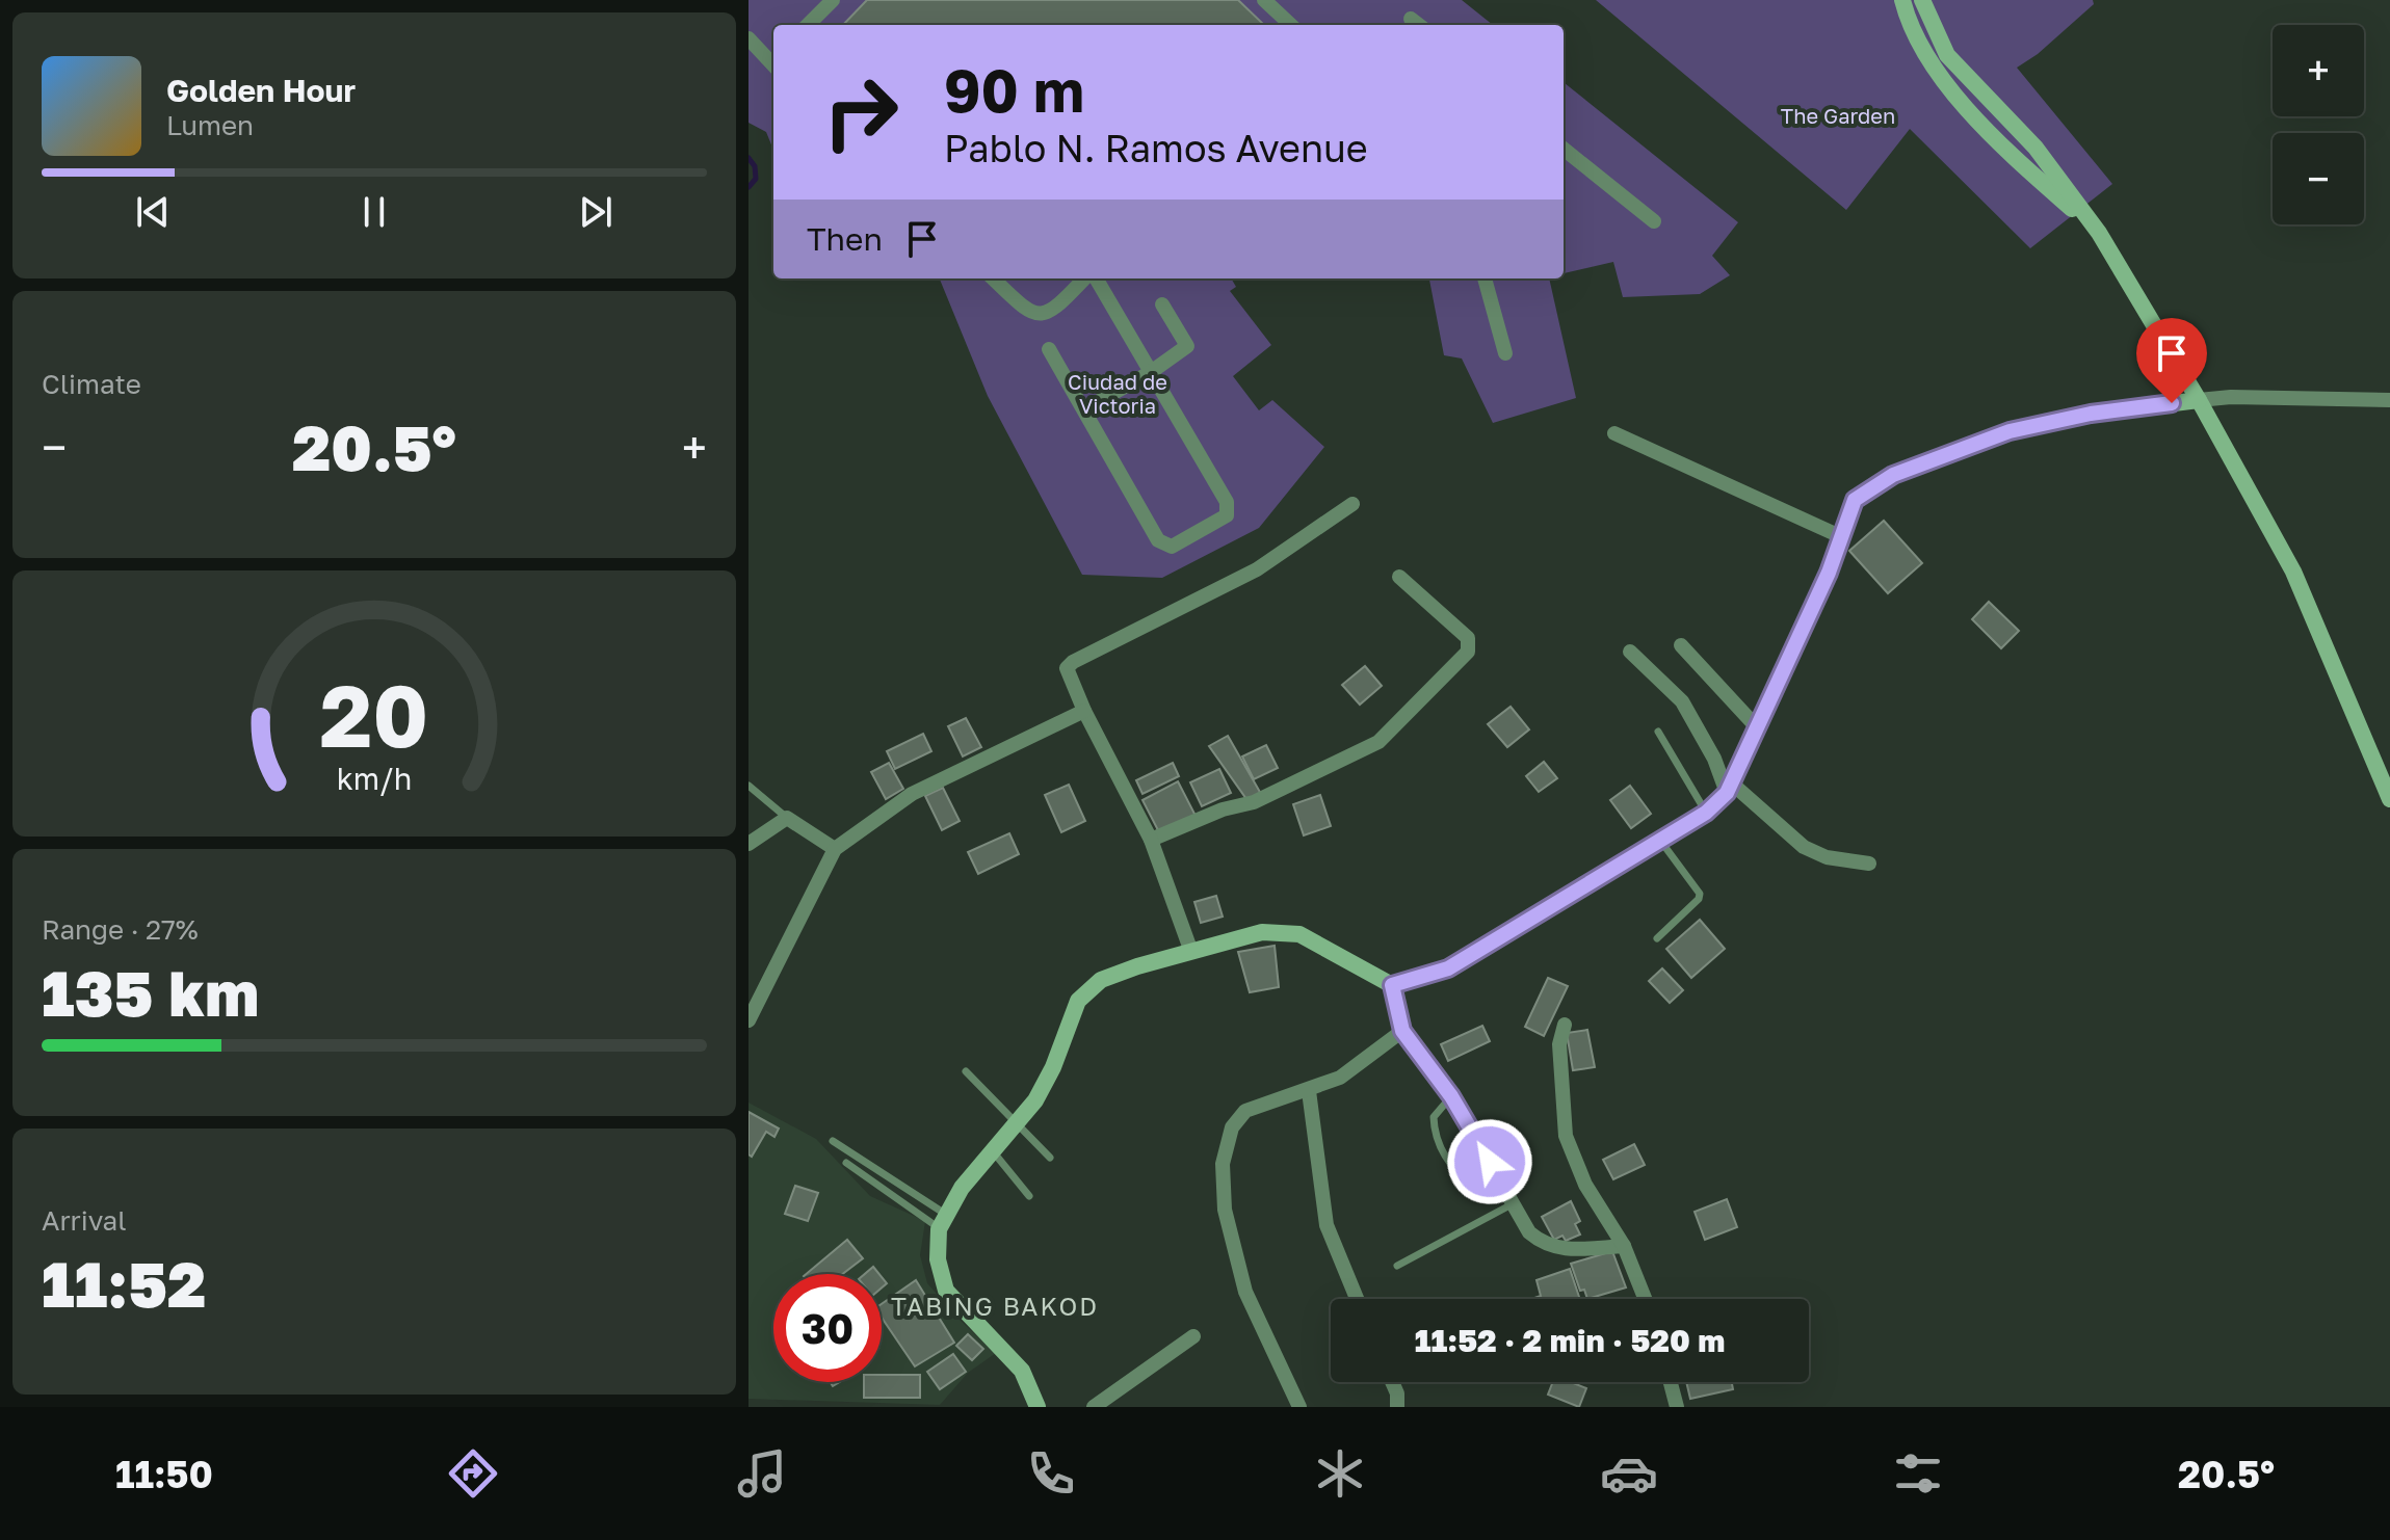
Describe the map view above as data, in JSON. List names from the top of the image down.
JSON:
{
  "districts": ["TABING BAKOD"],
  "parks": ["The Garden", "Ciudad de Victoria"],
  "page": {
    "map_buttons": ["+", "−"],
    "turn": ["90 m", "Pablo N. Ramos Avenue"],
    "song": ["Golden Hour", "Lumen"],
    "then": "Then",
    "tile": [
      "Climate",
      ["Range · 27%", "135 km"],
      ["Arrival", "11:52"]
    ],
    "heat": ["−", "20.5°", "+"],
    "limit": "30",
    "trip": "11:52 · 2 min · 520 m",
    "tabs": ["11:50", "20.5°"],
    "gauge": ["20", "km/h"]
  }
}
